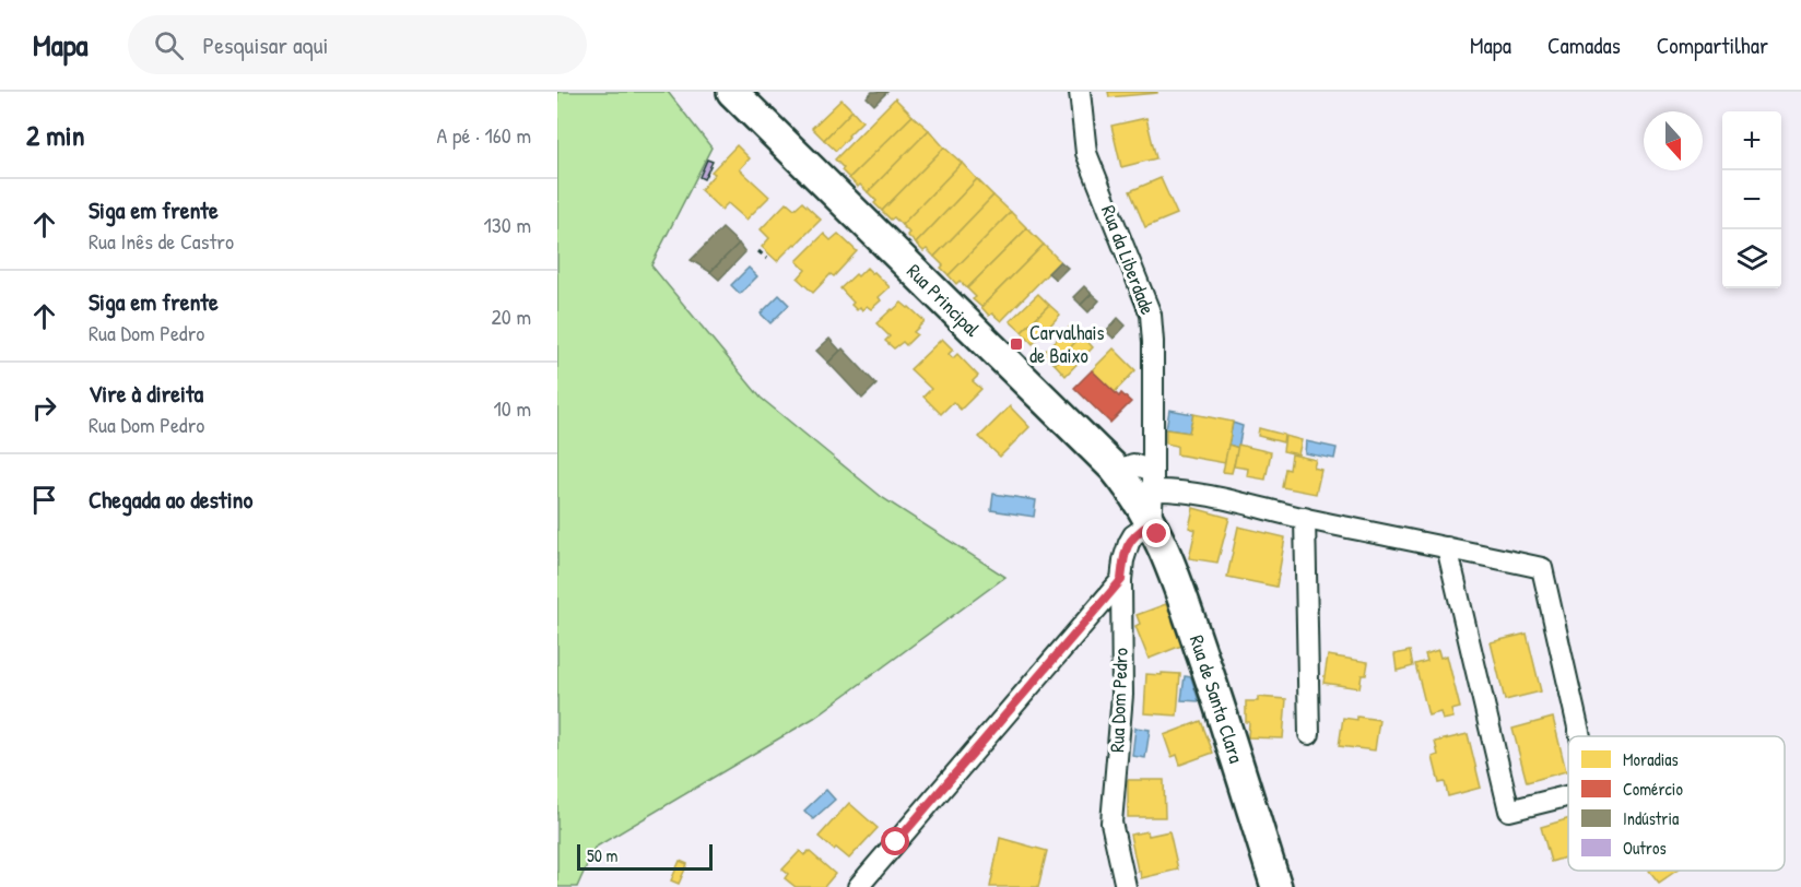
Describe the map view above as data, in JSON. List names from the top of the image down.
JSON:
{
  "streets": {
    "street": [
      "Rua da Liberdade",
      "Rua Principal",
      "Rua de Santa Clara",
      "Rua Dom Pedro"
    ]
  },
  "crossings": [
    ["Rua da Liberdade", "Rua Principal"],
    ["Rua da Liberdade", "Rua de Santa Clara"],
    ["Rua da Liberdade", "Rua Dom Pedro"],
    ["Rua Principal", "Rua de Santa Clara"],
    ["Rua Principal", "Rua Dom Pedro"],
    ["Rua de Santa Clara", "Rua Dom Pedro"]
  ],
  "places": {
    "transit": ["Carvalhais de Baixo"]
  },
  "legend": [
    "Moradias",
    "Comércio",
    "Indústria",
    "Outros"
  ],
  "scale_bar": "50 m",
  "north": "bottom",
  "page": {
    "header": "Mapa",
    "search": "Pesquisar aqui",
    "nav": ["Mapa", "Camadas", "Compartilhar"],
    "heading": ["2 min", "A pé · 160 m"],
    "map_buttons": ["+", "−"],
    "list": [
      ["Siga em frente", "Rua Inês de Castro", "130 m"],
      ["Siga em frente", "Rua Dom Pedro", "20 m"],
      ["Vire à direita", "Rua Dom Pedro", "10 m"],
      "Chegada ao destino"
    ],
    "scale": "50 m"
  }
}
